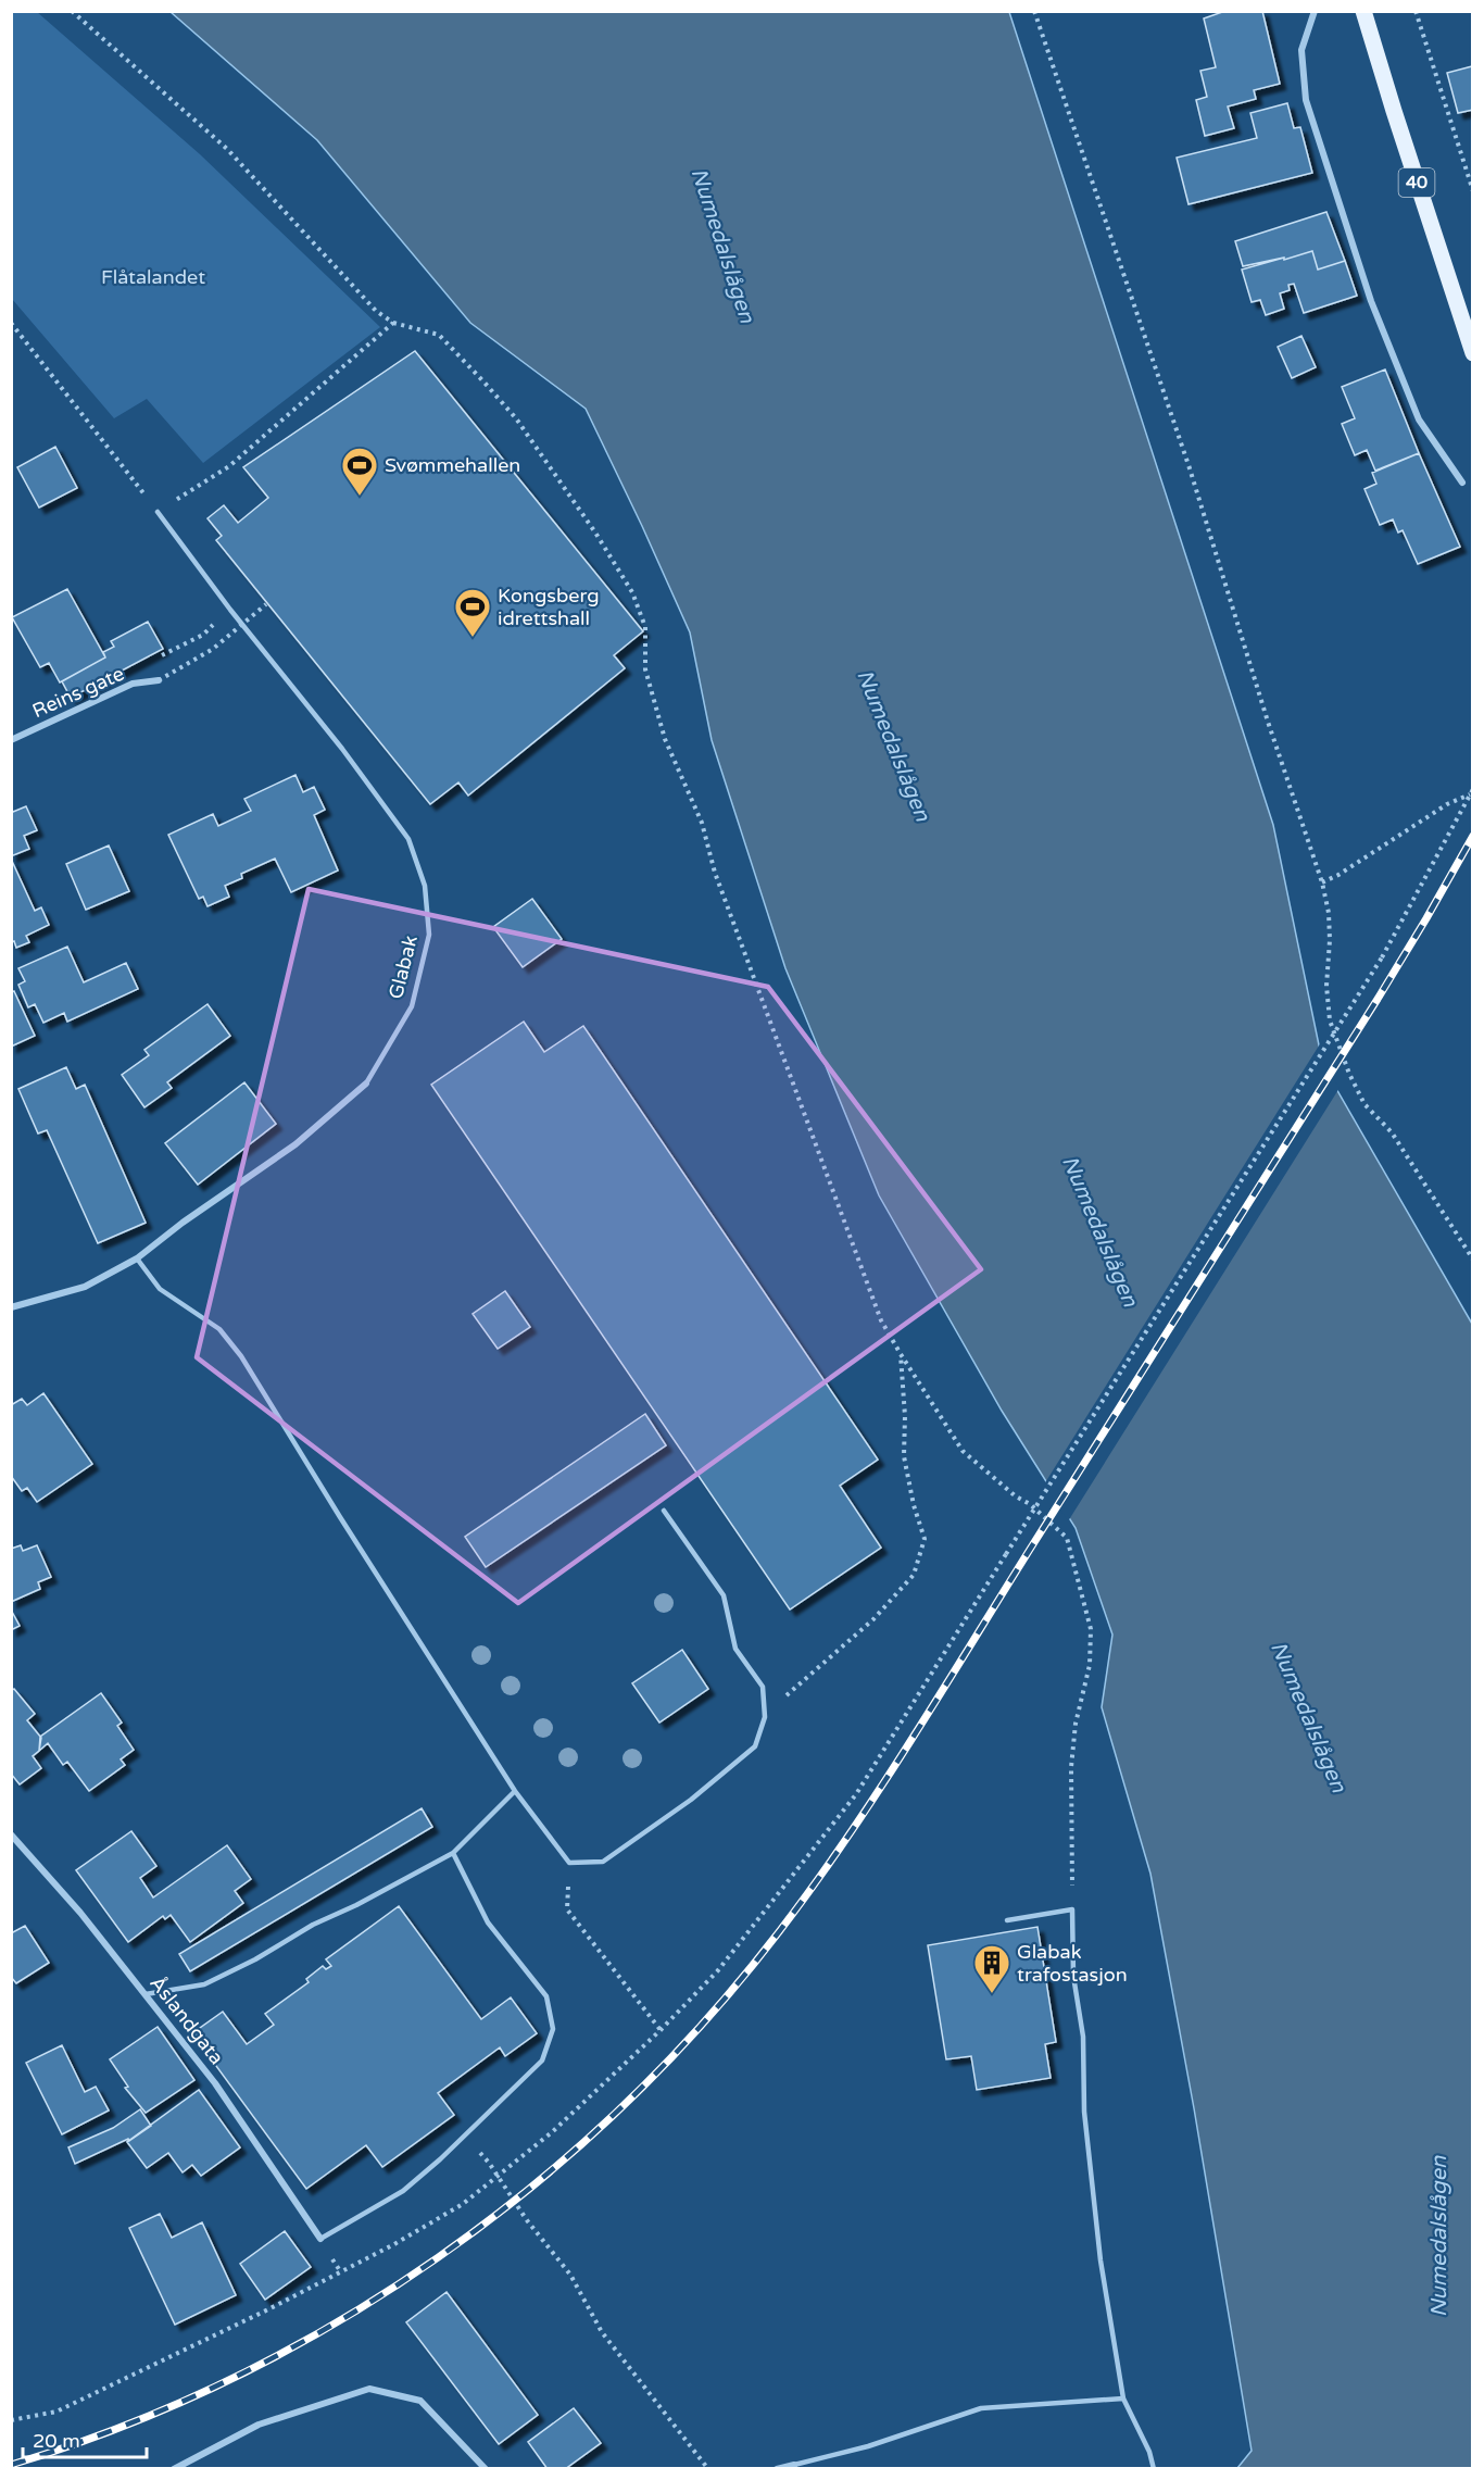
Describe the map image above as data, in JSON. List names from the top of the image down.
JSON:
{
  "streets": {
    "main road": ["40"],
    "street": ["Reins gate", "Glabak", "Åslandgata"]
  },
  "water": ["Numedalslågen"],
  "parks": ["Flåtalandet"],
  "places": {
    "sports": ["Svømmehallen", "Kongsberg idrettshall"],
    "building": ["Glabak trafostasjon"]
  },
  "scale_bar": "20 m"
}
